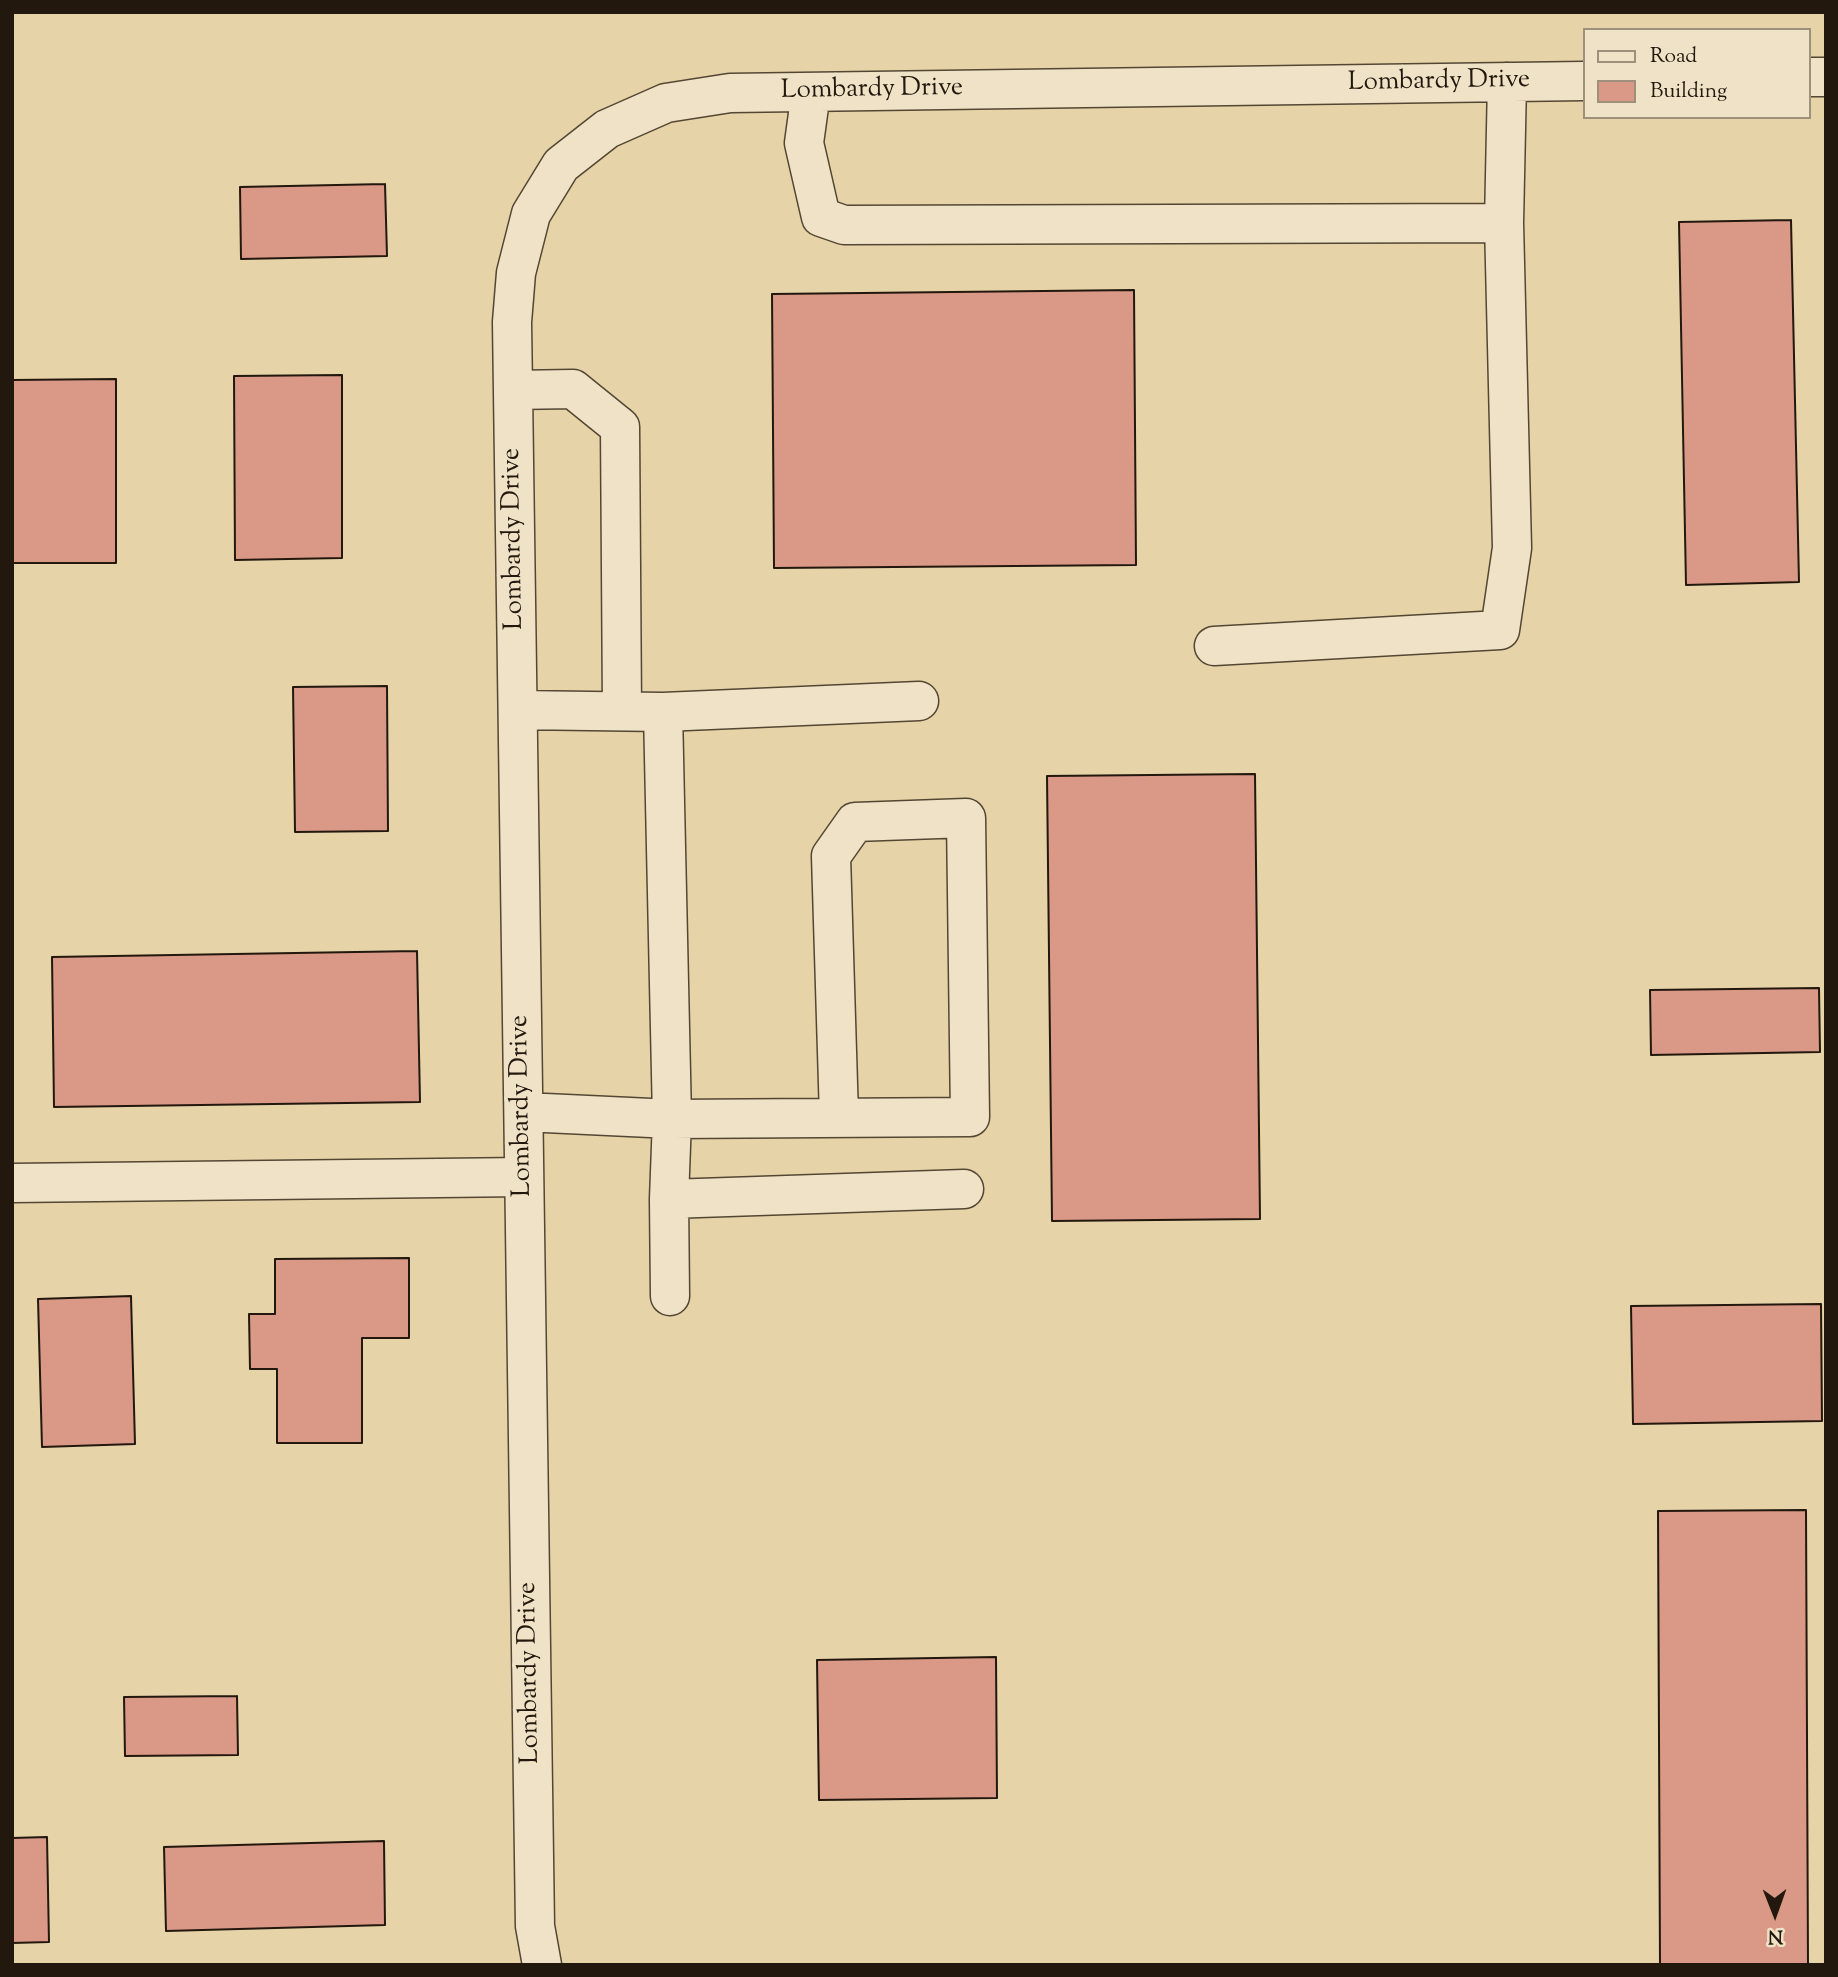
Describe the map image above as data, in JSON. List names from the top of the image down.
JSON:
{
  "streets": {
    "street": ["Lombardy Drive"]
  },
  "legend": ["Road", "Building"],
  "north": "bottom"
}
